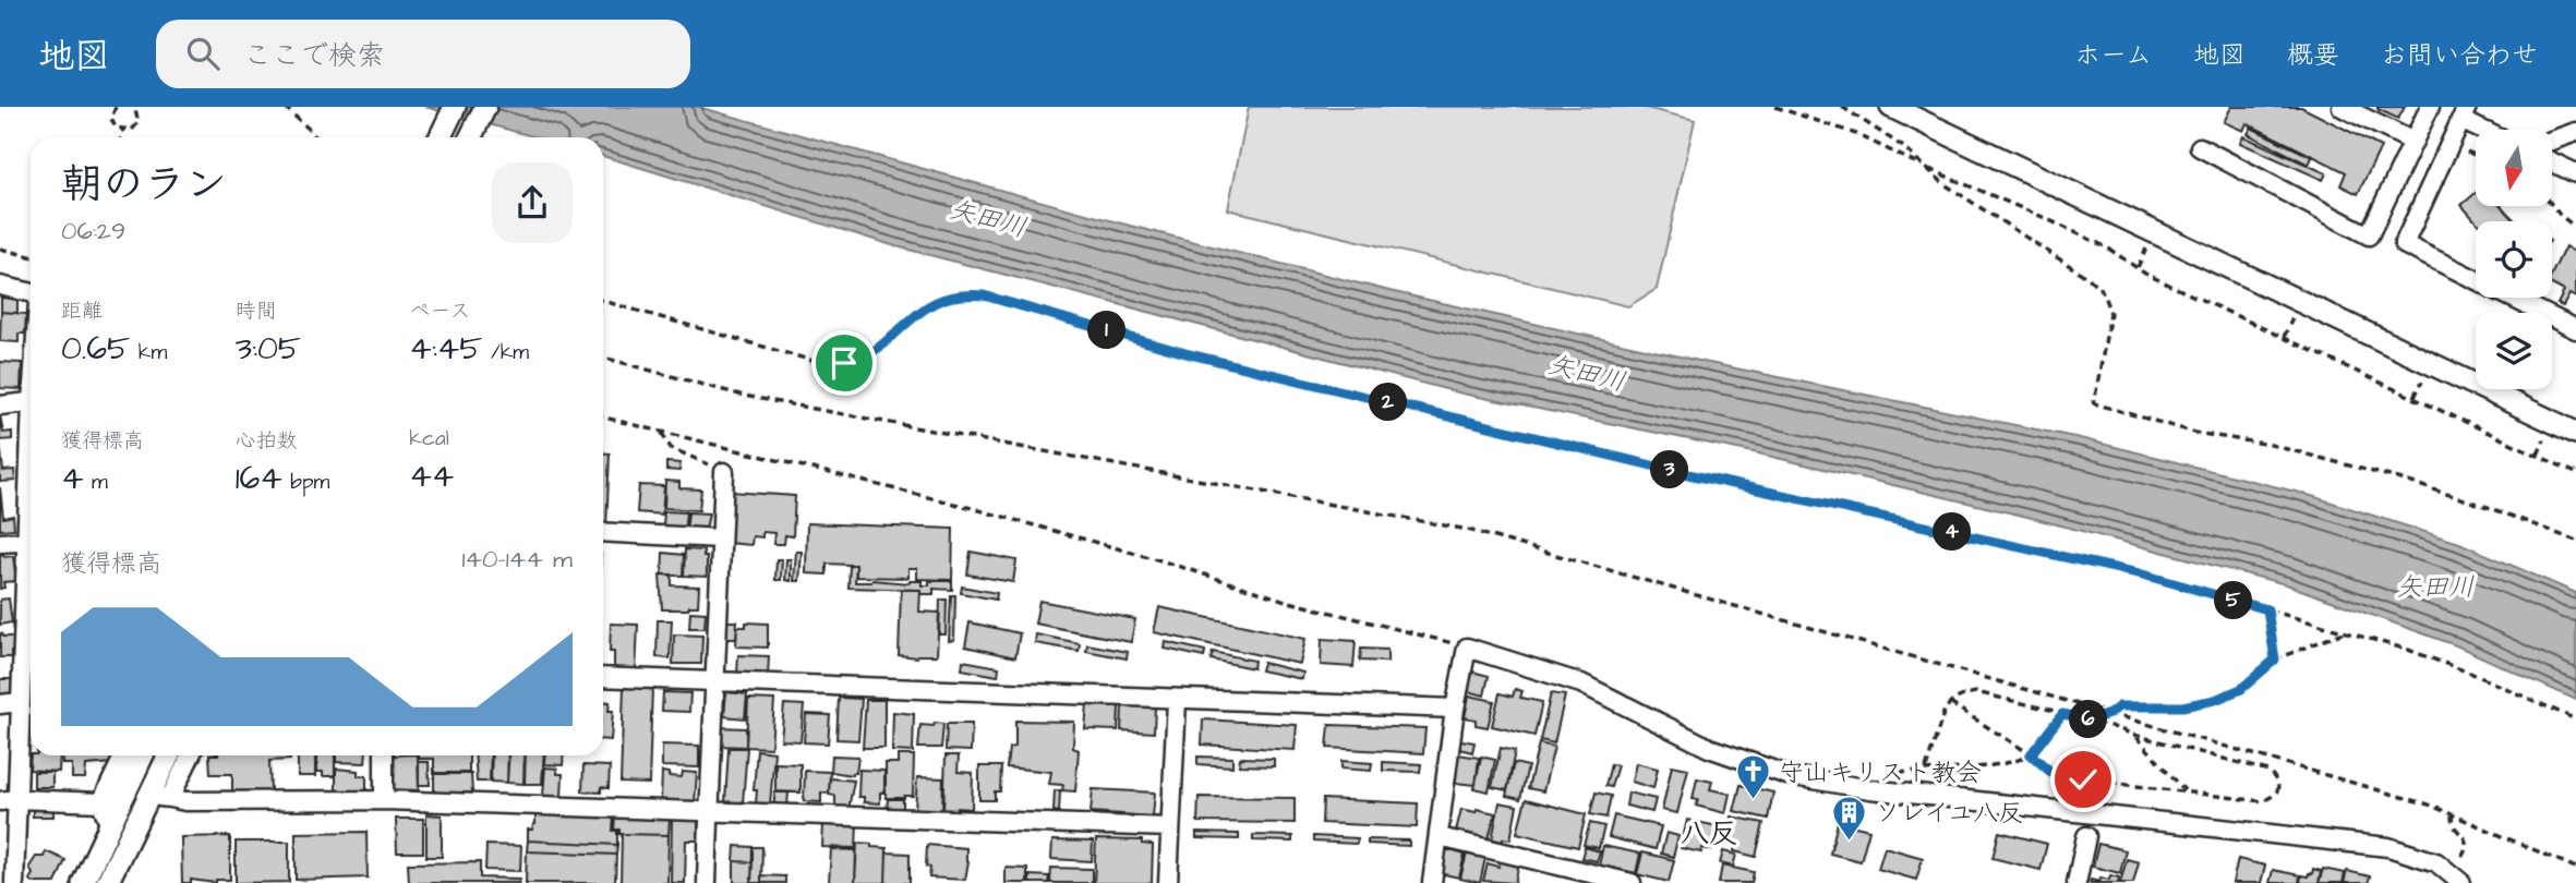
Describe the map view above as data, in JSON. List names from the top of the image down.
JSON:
{
  "districts": ["八反"],
  "water": ["矢田川"],
  "places": {
    "church": ["守山キリスト教会"],
    "building": ["ソレイユ八反"]
  },
  "north": "bottom",
  "page": {
    "header": "地図",
    "search": "ここで検索",
    "nav": [
      "ホーム",
      "地図",
      "概要",
      "お問い合わせ"
    ],
    "heading": ["朝のラン", "06:29"],
    "stats": [
      ["距離", "0.65 km"],
      ["時間", "3:05"],
      ["ペース", "4:45 /km"],
      ["獲得標高", "4 m"],
      ["心拍数", "164 bpm"],
      ["kcal", "44"]
    ],
    "pins": [
      "1",
      "2",
      "3",
      "4",
      "5",
      "6"
    ],
    "chart": ["獲得標高", "140–144 m"]
  }
}
